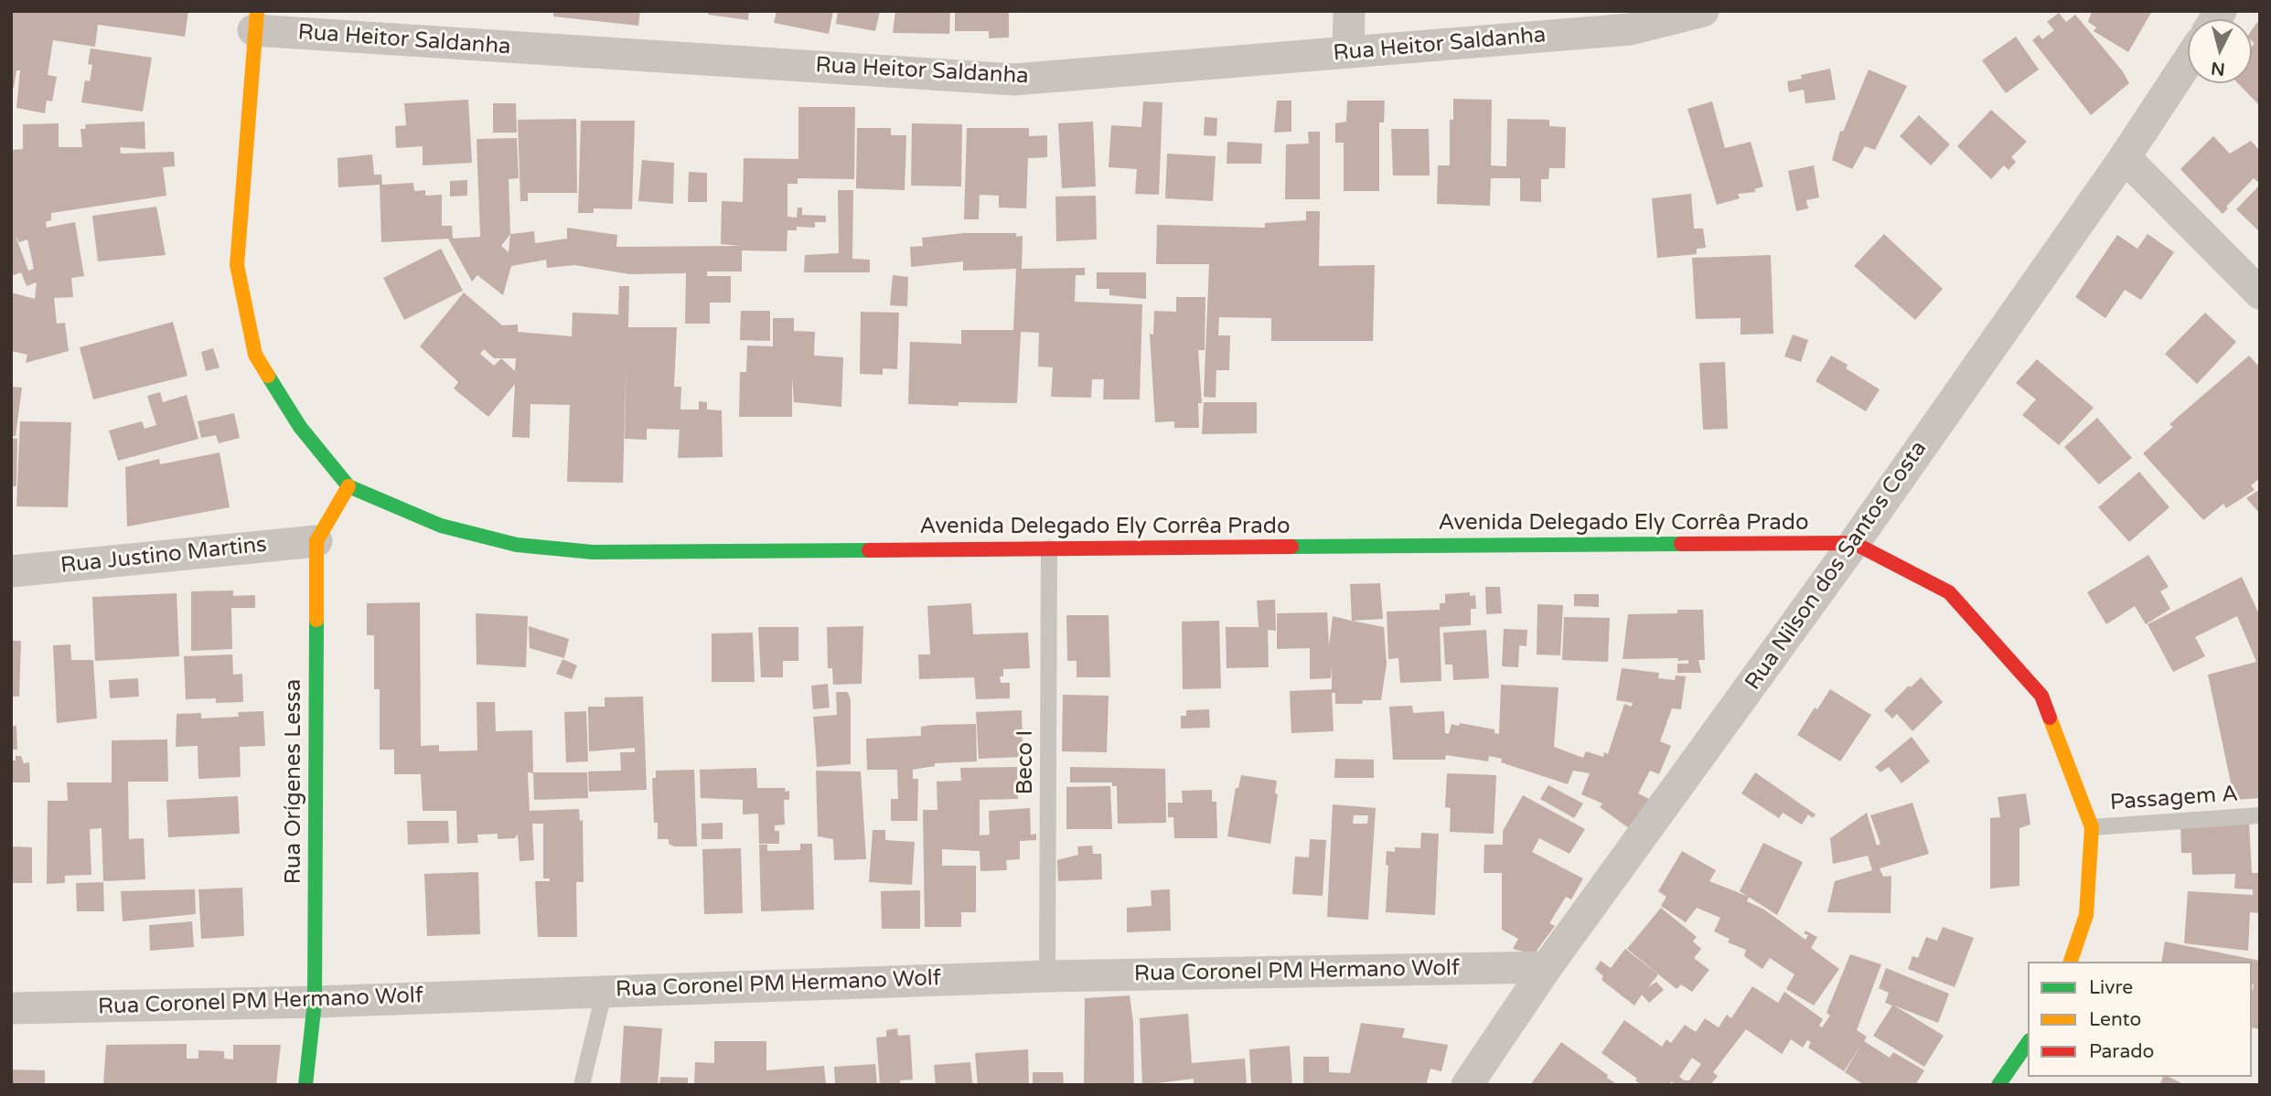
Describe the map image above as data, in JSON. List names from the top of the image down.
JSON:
{
  "streets": {
    "main road": ["Avenida Delegado Ely Corrêa Prado", "Rua Orígenes Lessa"],
    "street": [
      "Rua Heitor Saldanha",
      "Rua Justino Martins",
      "Rua Nilson dos Santos Costa",
      "Rua Coronel PM Hermano Wolf"
    ],
    "lane": ["Beco I", "Passagem A"]
  },
  "crossings": [
    ["Rua Heitor Saldanha", "Avenida Delegado Ely Corrêa Prado"],
    ["Avenida Delegado Ely Corrêa Prado", "Rua Nilson dos Santos Costa"],
    ["Avenida Delegado Ely Corrêa Prado", "Beco I"],
    ["Avenida Delegado Ely Corrêa Prado", "Rua Orígenes Lessa"],
    ["Avenida Delegado Ely Corrêa Prado", "Passagem A"],
    ["Rua Justino Martins", "Rua Orígenes Lessa"],
    ["Rua Nilson dos Santos Costa", "Rua Coronel PM Hermano Wolf"],
    ["Beco I", "Rua Coronel PM Hermano Wolf"],
    ["Rua Orígenes Lessa", "Rua Coronel PM Hermano Wolf"]
  ],
  "legend": ["Livre", "Lento", "Parado"],
  "north": "bottom"
}
